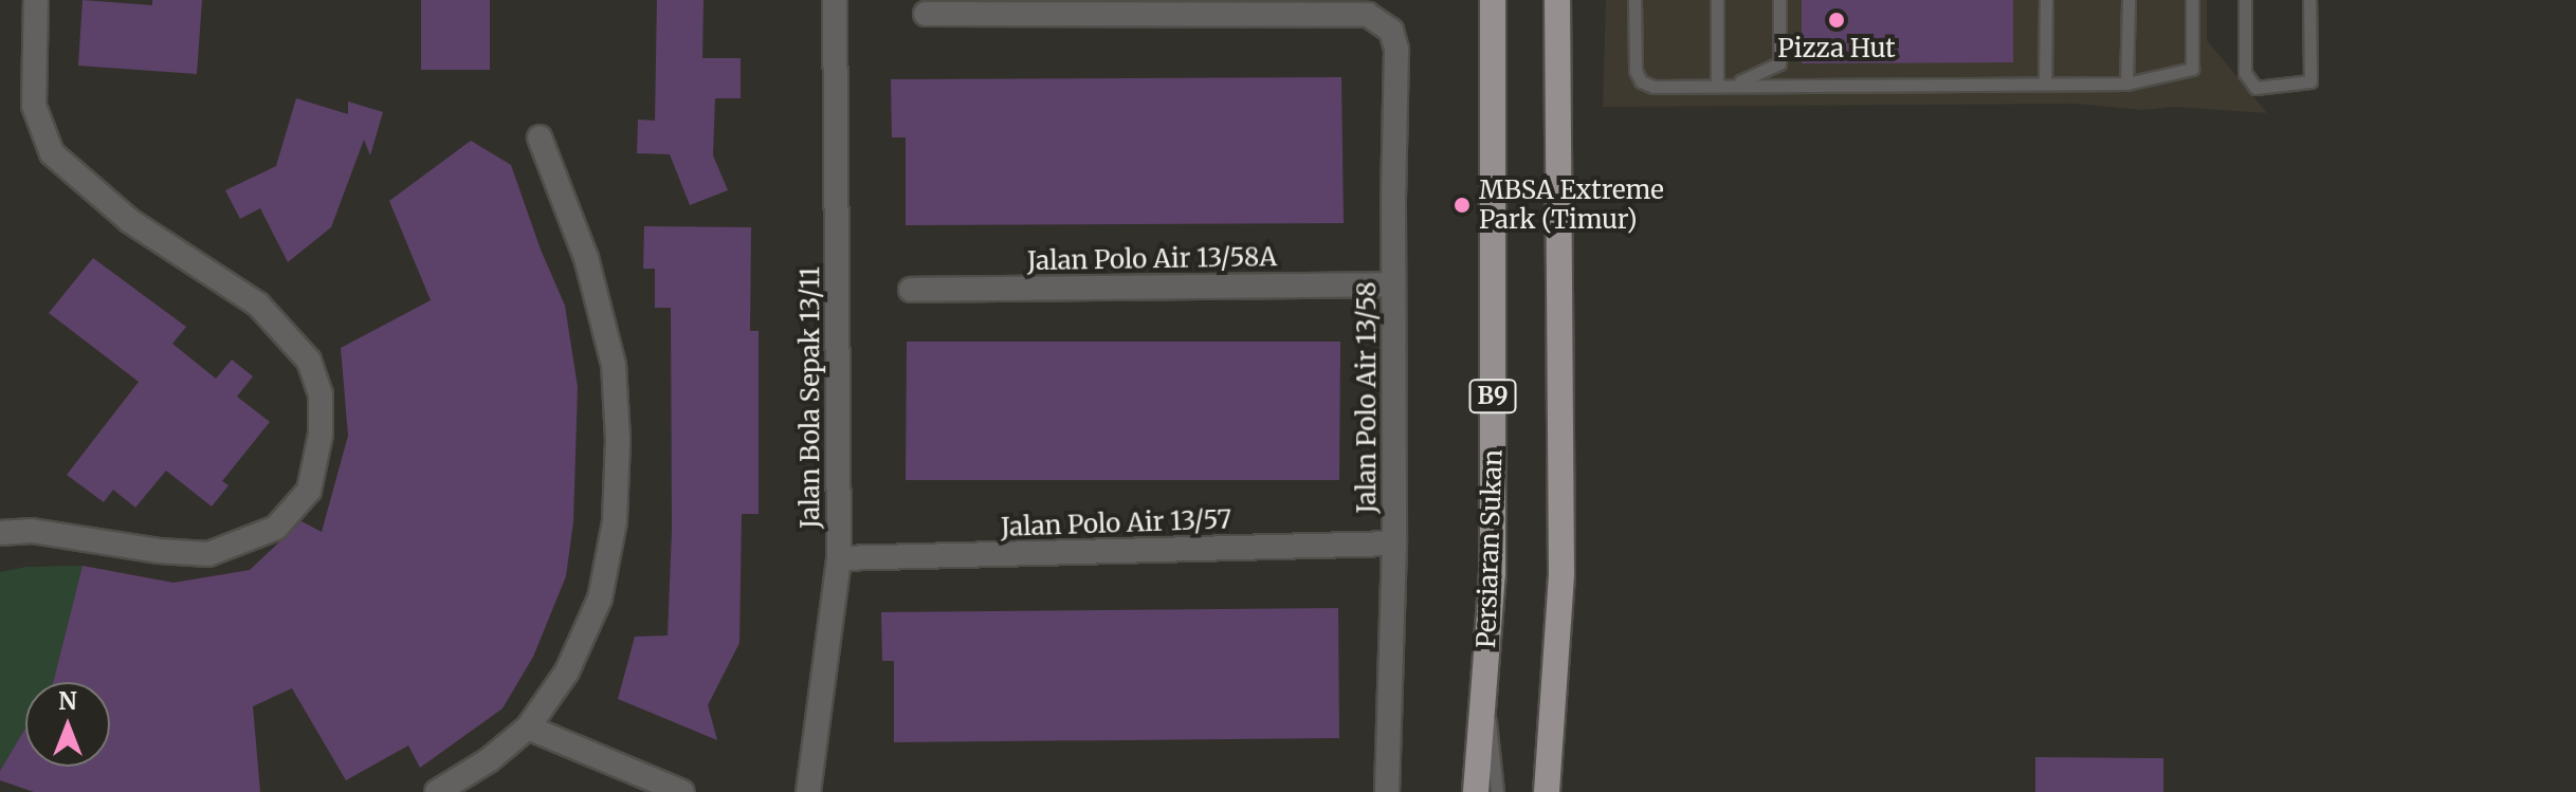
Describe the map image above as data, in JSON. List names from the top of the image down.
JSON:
{
  "streets": {
    "main road": ["B9", "Persiaran Sukan"],
    "street": [
      "Jalan Polo Air 13/58A",
      "Jalan Bola Sepak 13/11",
      "Jalan Polo Air 13/58",
      "Jalan Polo Air 13/57"
    ]
  },
  "crossings": [
    ["Jalan Polo Air 13/58A", "Jalan Polo Air 13/58"],
    ["Jalan Bola Sepak 13/11", "Jalan Polo Air 13/57"],
    ["Jalan Polo Air 13/58", "Jalan Polo Air 13/57"]
  ],
  "places": ["Pizza Hut", "MBSA Extreme Park (Timur)"],
  "north": "top"
}
